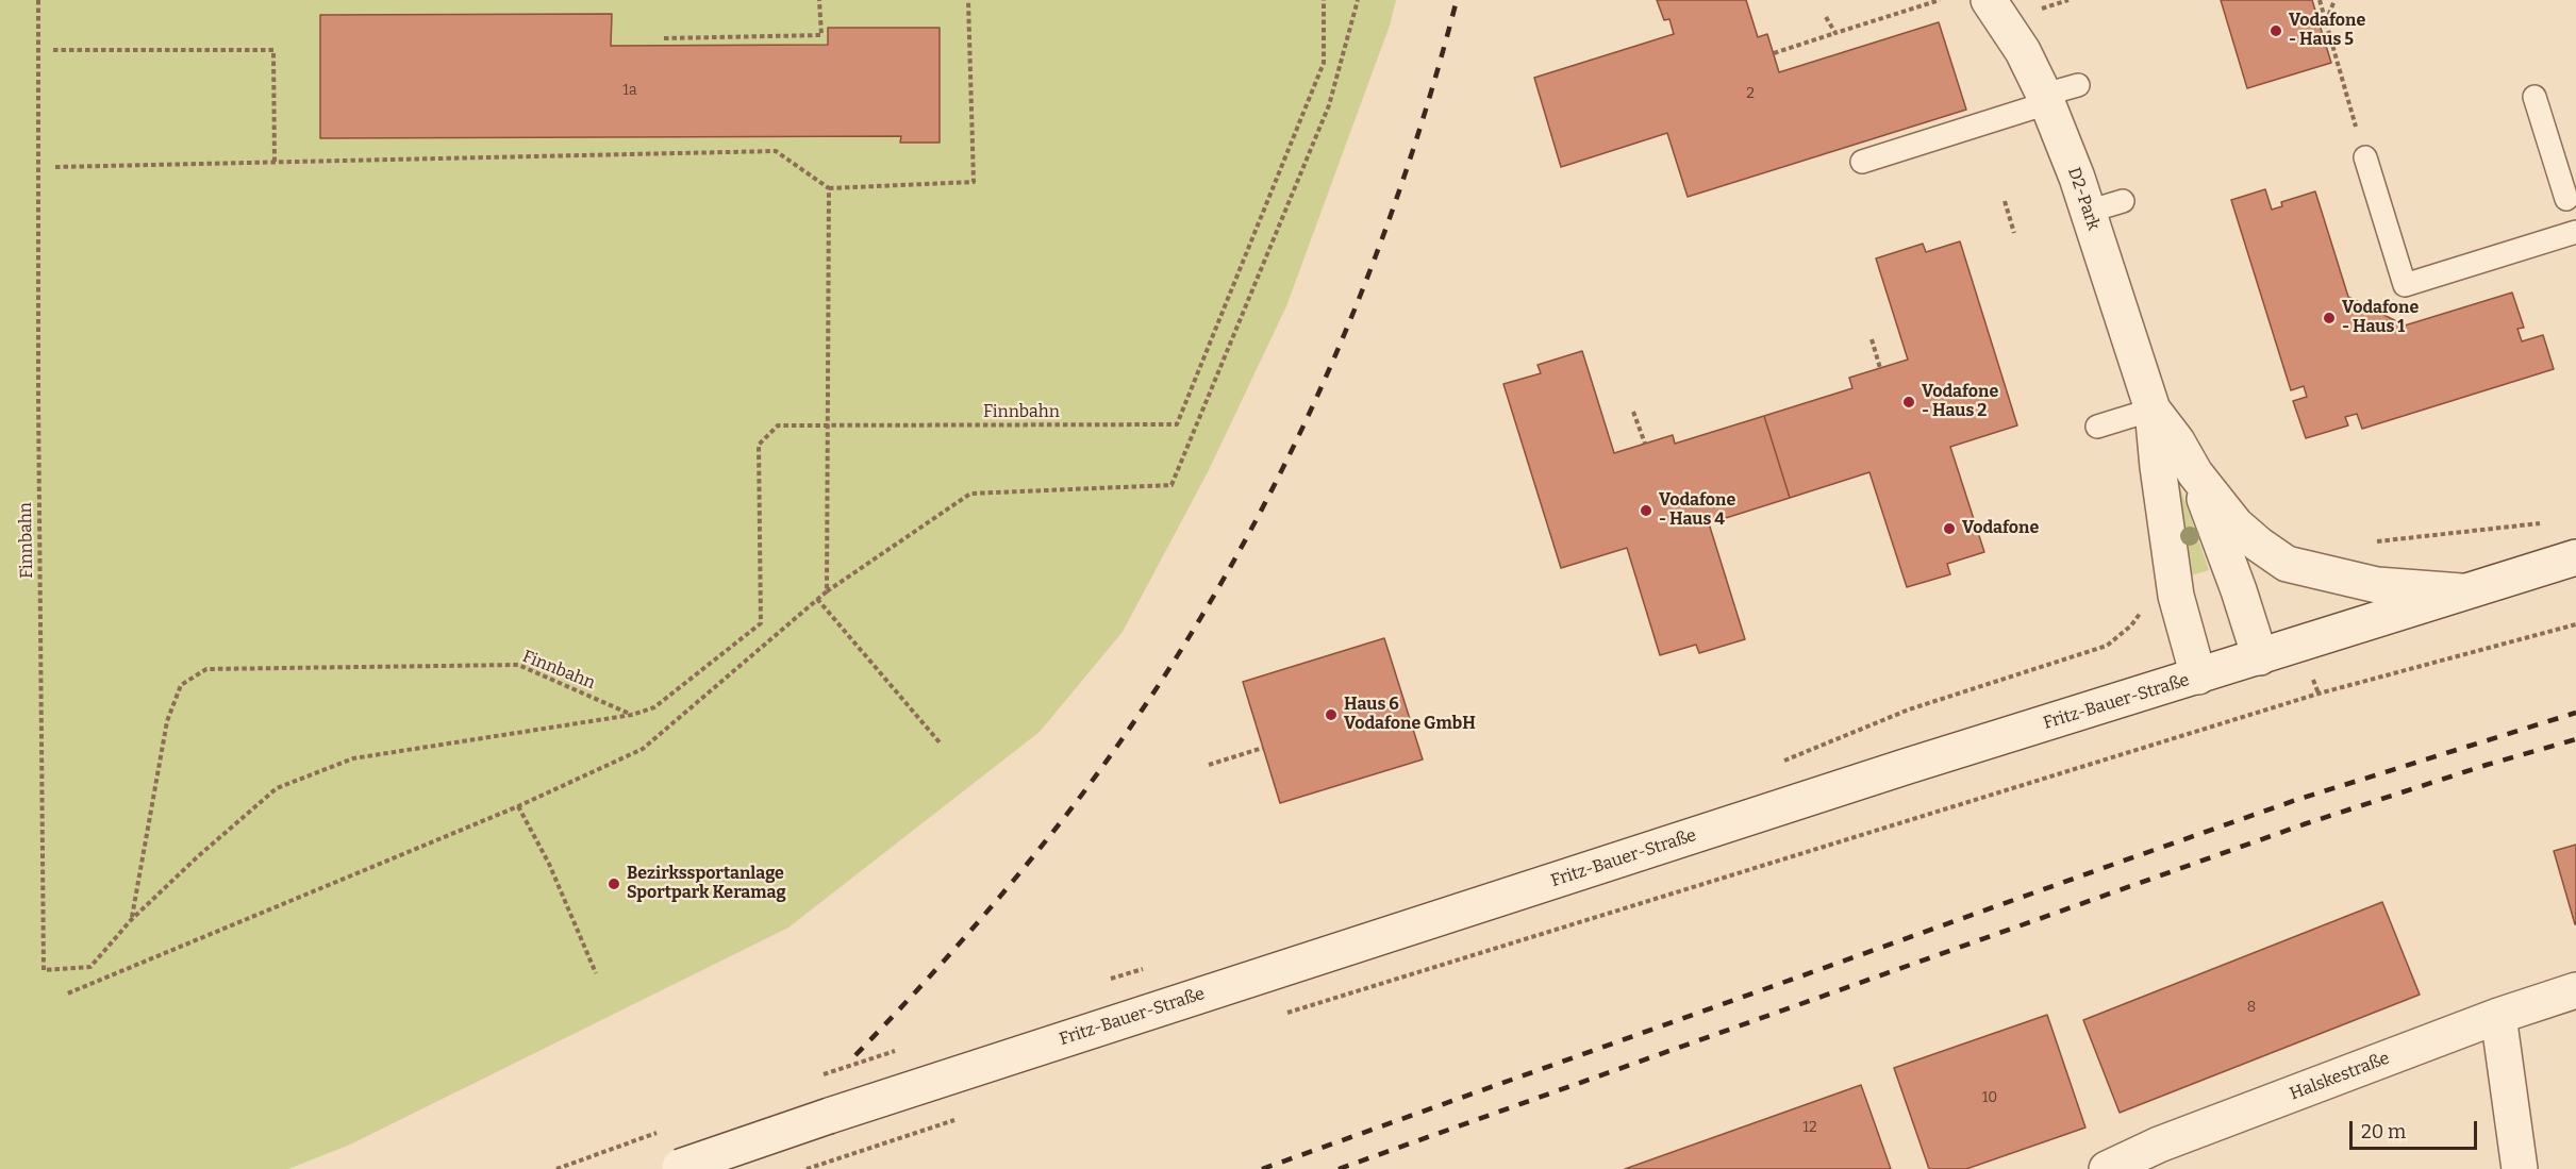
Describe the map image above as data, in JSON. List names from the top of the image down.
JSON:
{
  "streets": {
    "main road": ["D2-Park", "Fritz-Bauer-Straße", "Halskestraße"],
    "path": ["Finnbahn"]
  },
  "crossings": [
    ["D2-Park", "Fritz-Bauer-Straße"]
  ],
  "places": [
    "Vodafone - Haus 5",
    "Vodafone - Haus 1",
    "Vodafone - Haus 2",
    "Vodafone - Haus 4",
    "Vodafone",
    "Haus 6 Vodafone GmbH",
    "Bezirkssportanlage Sportpark Keramag"
  ],
  "house_numbers": [
    "1a",
    "2",
    "8",
    "10",
    "12"
  ],
  "scale_bar": "20 m"
}
